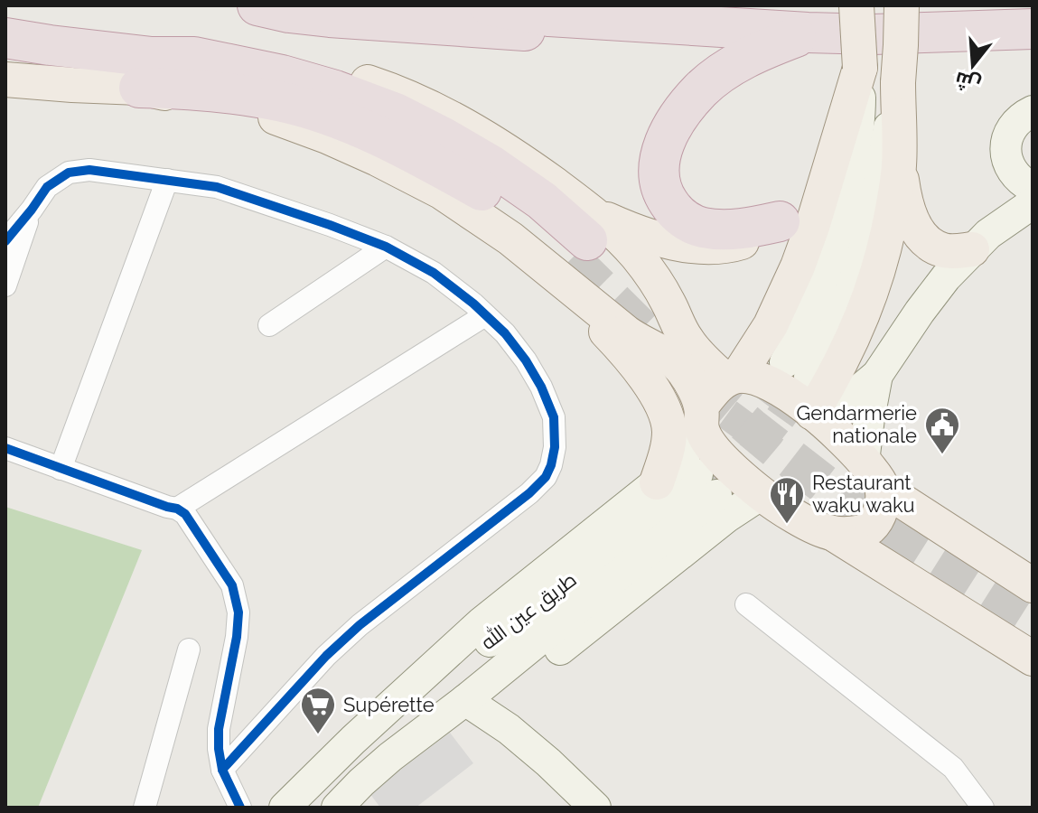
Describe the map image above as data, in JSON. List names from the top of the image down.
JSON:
{
  "streets": {
    "main road": ["طريق عين الله"]
  },
  "places": {
    "public building": ["Gendarmerie nationale"],
    "restaurant": ["Restaurant waku waku"],
    "supermarket": ["Supérette"]
  },
  "north": "bottom"
}
